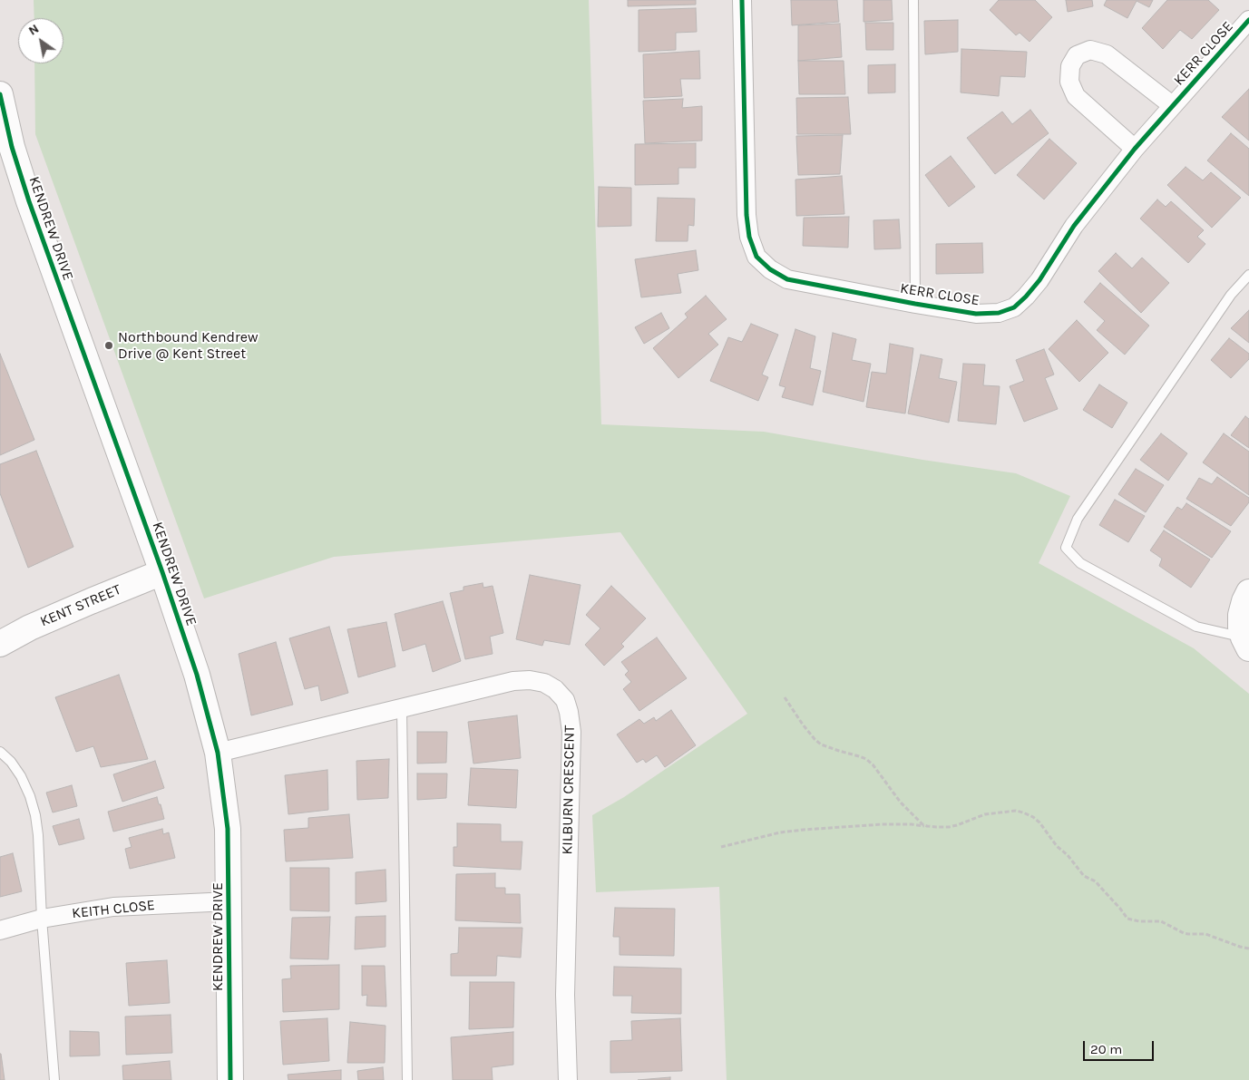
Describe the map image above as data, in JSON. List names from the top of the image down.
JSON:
{
  "streets": {
    "street": [
      "KERR CLOSE",
      "KENDREW DRIVE",
      "KENT STREET",
      "KILBURN CRESCENT",
      "KEITH CLOSE"
    ]
  },
  "crossings": [
    ["KENDREW DRIVE", "KENT STREET"],
    ["KENDREW DRIVE", "KILBURN CRESCENT"],
    ["KENDREW DRIVE", "KEITH CLOSE"]
  ],
  "places": ["Northbound Kendrew Drive @ Kent Street"],
  "scale_bar": "20 m",
  "north": "top left"
}
